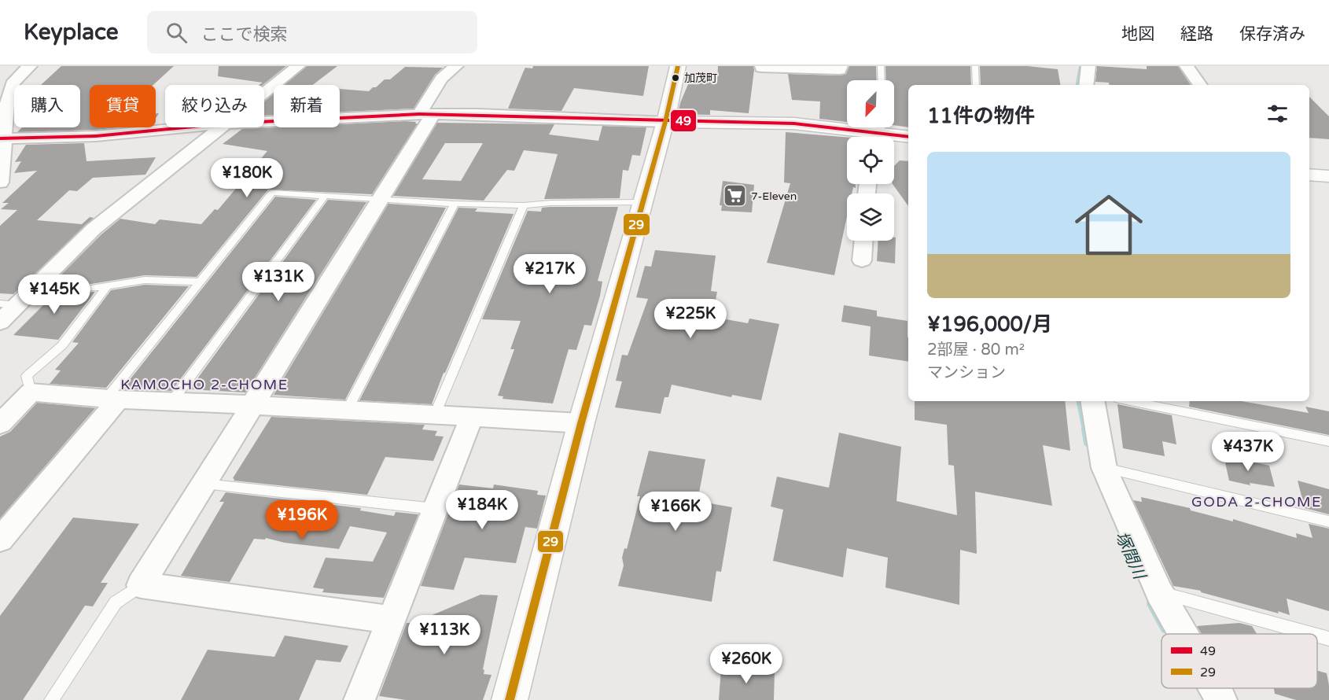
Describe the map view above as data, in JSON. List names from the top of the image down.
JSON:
{
  "districts": ["KAMOCHO 2-CHOME", "GODA 2-CHOME"],
  "water": ["塚間川"],
  "places": {
    "other": ["加茂町"],
    "supermarket": ["7-Eleven"]
  },
  "lines": ["transit line 29", "transit line 49"],
  "legend": ["49", "29"],
  "north": "bottom left",
  "page": {
    "header": "Keyplace",
    "search": "ここで検索",
    "nav": ["地図", "経路", "保存済み"],
    "chip": [
      "購入",
      "賃貸",
      "絞り込み",
      "新着"
    ],
    "heading": "11件の物件",
    "list": [
      {
        "name": "¥196,000/月",
        "note": "2部屋 · 80 m² · マンション"
      }
    ],
    "price": [
      "¥180K",
      "¥217K",
      "¥131K",
      "¥145K",
      "¥225K",
      "¥437K",
      "¥184K",
      "¥166K",
      "¥196K",
      "¥113K",
      "¥260K"
    ]
  }
}
